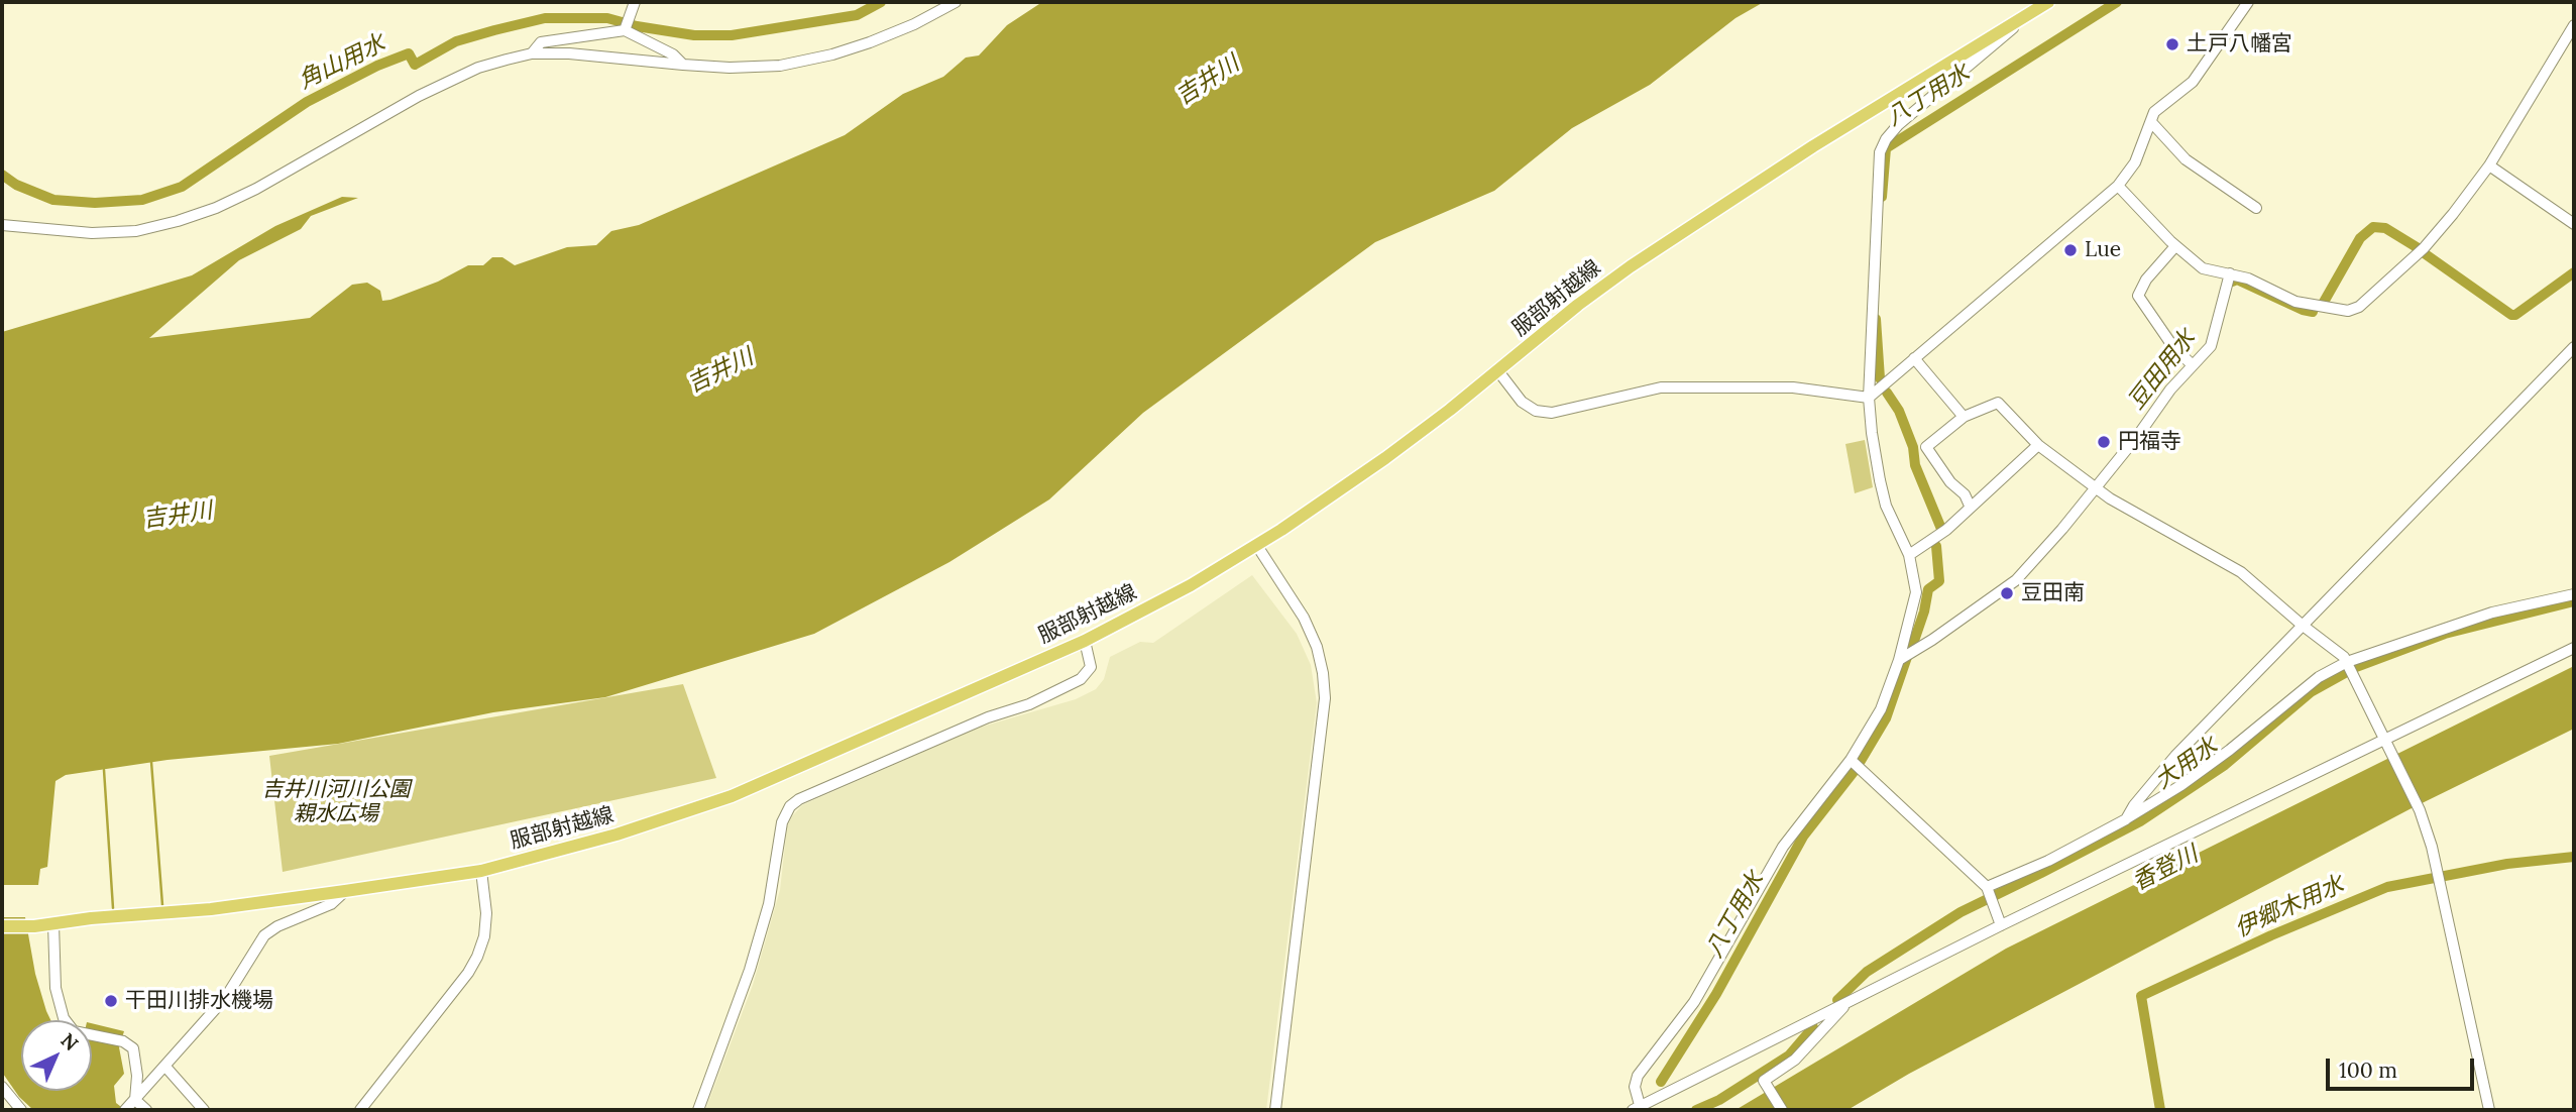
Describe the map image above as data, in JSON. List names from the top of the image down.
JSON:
{
  "streets": {
    "main road": ["服部射越線"]
  },
  "water": [
    "角山用水",
    "吉井川",
    "八丁用水",
    "豆田用水",
    "大用水",
    "香登川",
    "伊郷木用水"
  ],
  "parks": ["吉井川河川公園 親水広場"],
  "places": [
    "土戸八幡宮",
    "Lue",
    "円福寺",
    "豆田南",
    "干田川排水機場"
  ],
  "scale_bar": "100 m",
  "north": "top right"
}
